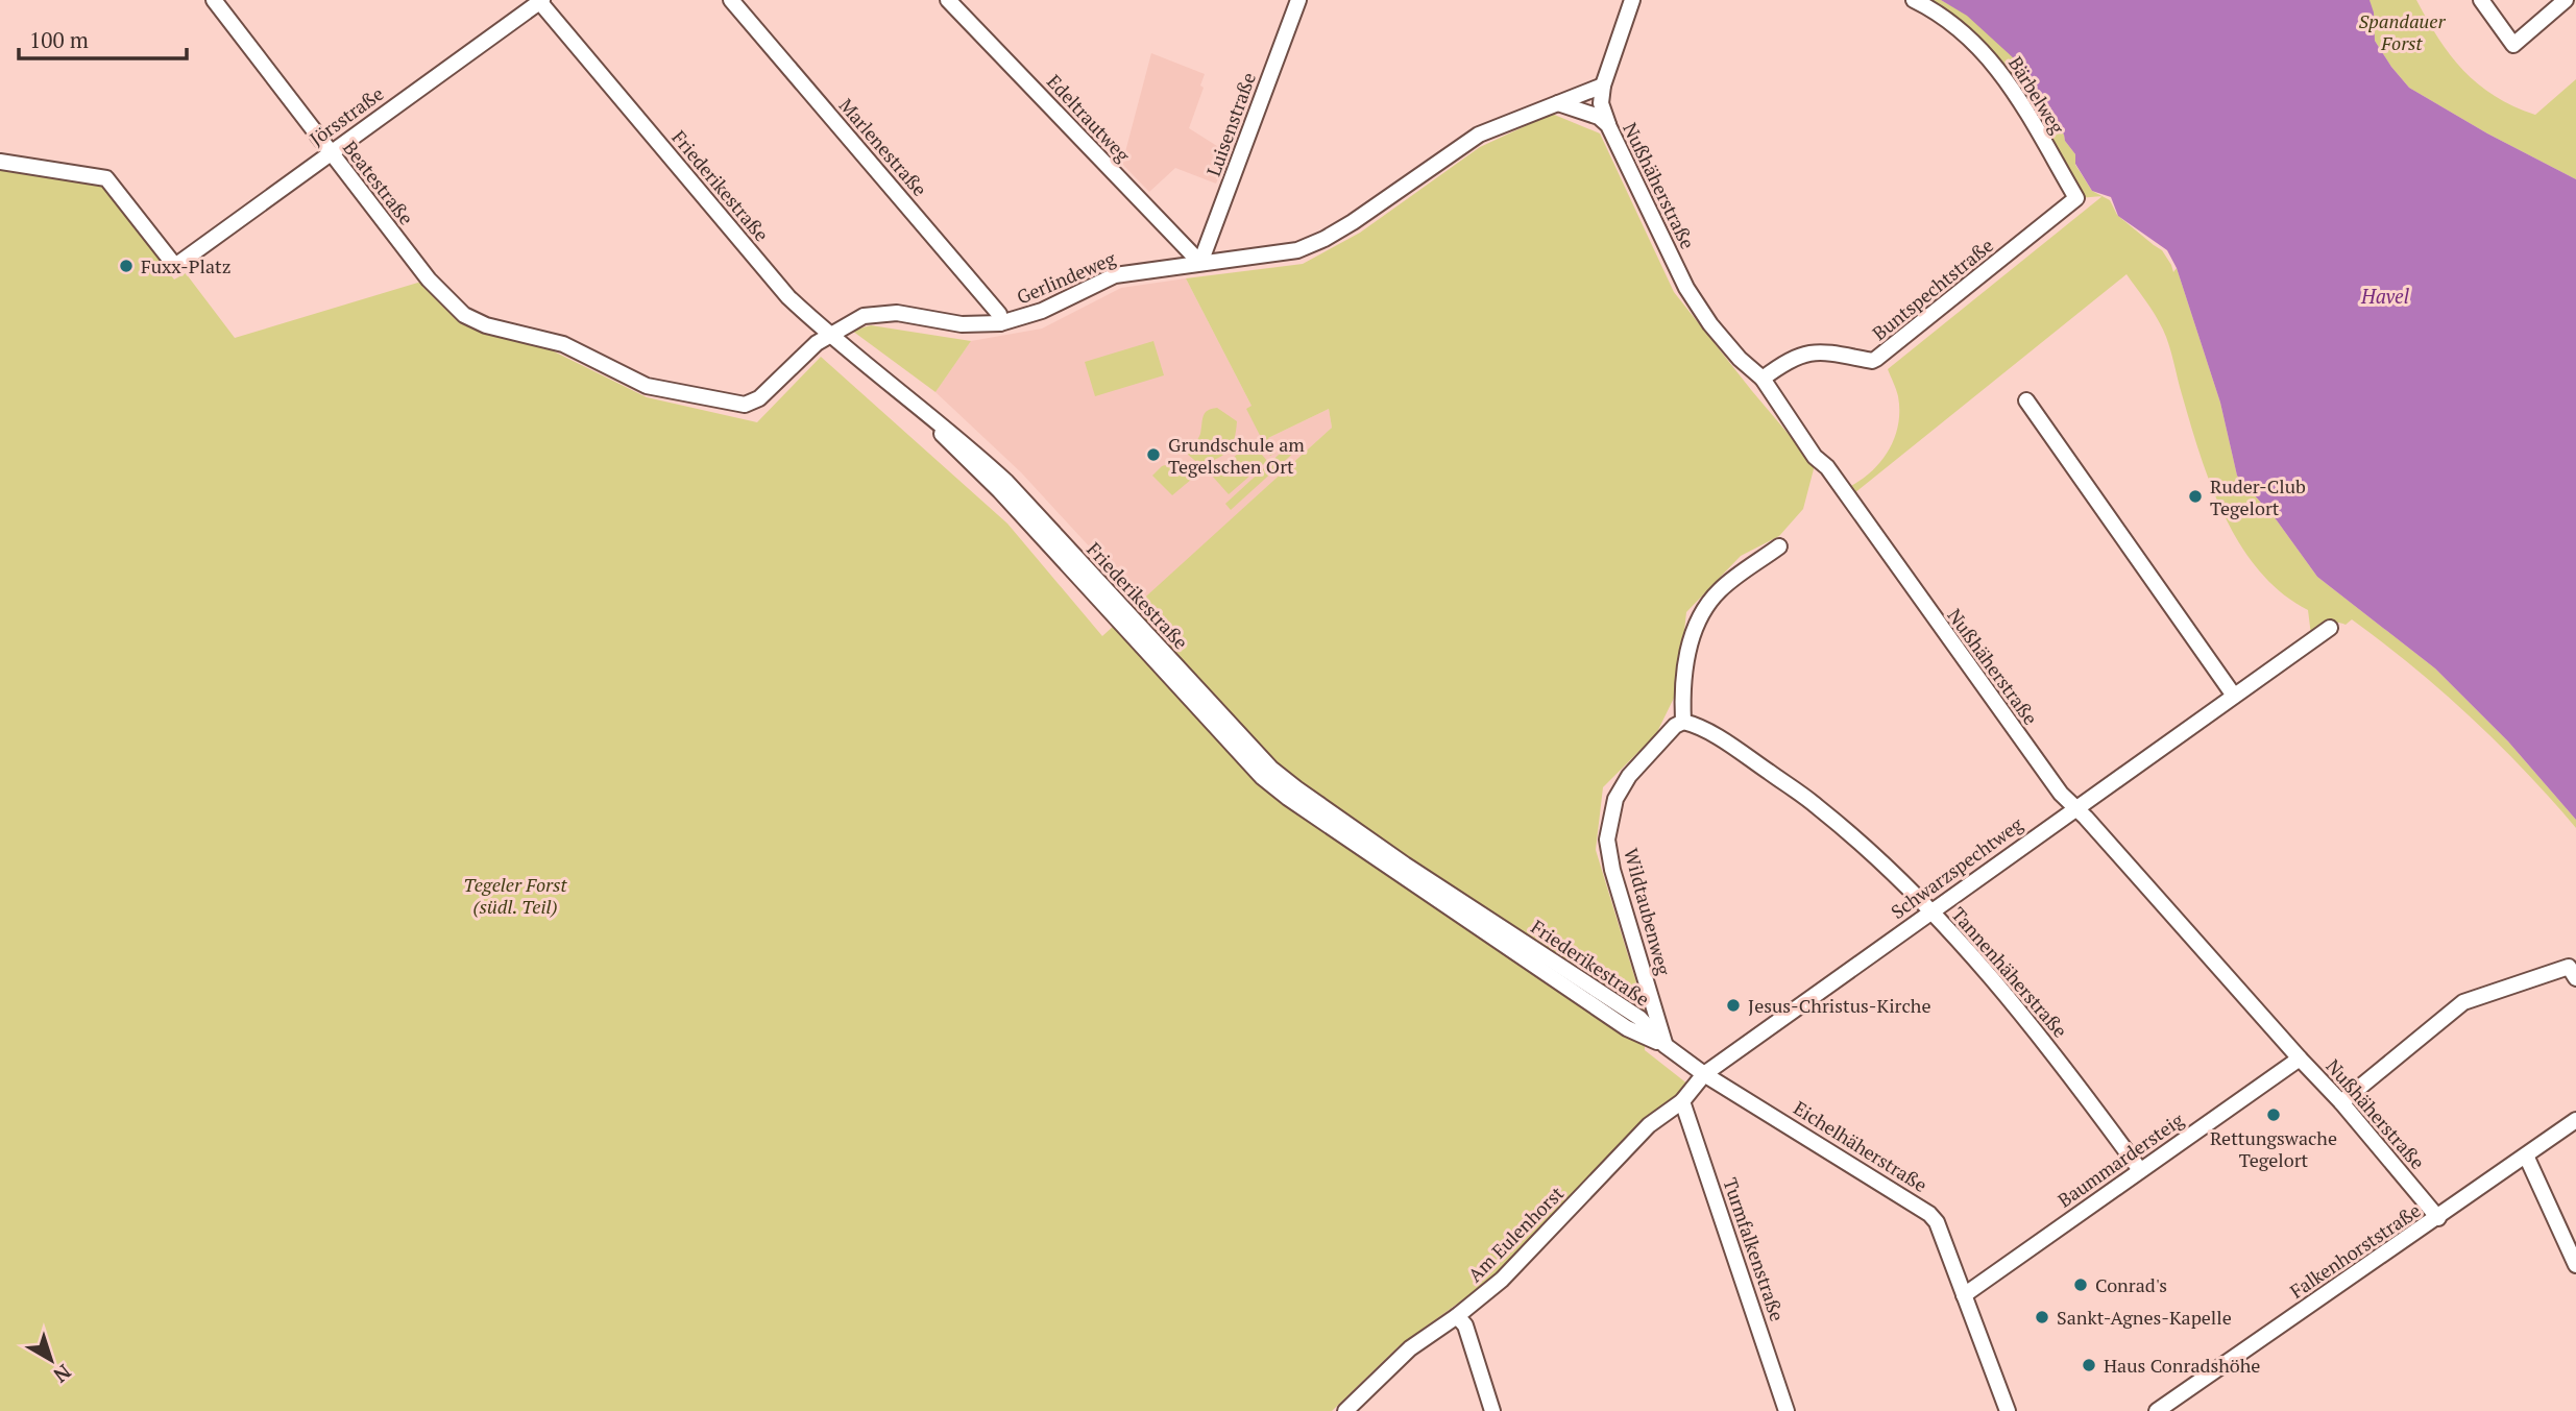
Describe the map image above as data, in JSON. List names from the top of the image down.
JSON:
{
  "streets": {
    "street": [
      "Bärbelweg",
      "Jörsstraße",
      "Edeltrautweg",
      "Luisenstraße",
      "Marlenestraße",
      "Beatestraße",
      "Friederikestraße",
      "Nußhäherstraße",
      "Gerlindeweg",
      "Buntspechtstraße",
      "Schwarzspechtweg",
      "Wildtaubenweg",
      "Tannenhäherstraße",
      "Eichelhäherstraße",
      "Baummardersteig",
      "Am Eulenhorst",
      "Turmfalkenstraße",
      "Falkenhorststraße"
    ]
  },
  "crossings": [
    ["Bärbelweg", "Buntspechtstraße"],
    ["Jörsstraße", "Beatestraße"],
    ["Jörsstraße", "Friederikestraße"],
    ["Edeltrautweg", "Luisenstraße"],
    ["Edeltrautweg", "Gerlindeweg"],
    ["Luisenstraße", "Gerlindeweg"],
    ["Marlenestraße", "Gerlindeweg"],
    ["Beatestraße", "Gerlindeweg"],
    ["Friederikestraße", "Gerlindeweg"],
    ["Friederikestraße", "Wildtaubenweg"],
    ["Friederikestraße", "Eichelhäherstraße"],
    ["Nußhäherstraße", "Gerlindeweg"],
    ["Nußhäherstraße", "Buntspechtstraße"],
    ["Nußhäherstraße", "Schwarzspechtweg"],
    ["Nußhäherstraße", "Baummardersteig"],
    ["Nußhäherstraße", "Falkenhorststraße"],
    ["Schwarzspechtweg", "Tannenhäherstraße"],
    ["Schwarzspechtweg", "Eichelhäherstraße"],
    ["Schwarzspechtweg", "Am Eulenhorst"],
    ["Wildtaubenweg", "Tannenhäherstraße"],
    ["Wildtaubenweg", "Eichelhäherstraße"],
    ["Tannenhäherstraße", "Baummardersteig"],
    ["Eichelhäherstraße", "Baummardersteig"],
    ["Eichelhäherstraße", "Am Eulenhorst"],
    ["Am Eulenhorst", "Turmfalkenstraße"]
  ],
  "water": ["Havel"],
  "parks": ["Spandauer Forst", "Tegeler Forst (südl. Teil)"],
  "places": [
    "Fuxx-Platz",
    "Grundschule am Tegelschen Ort",
    "Ruder-Club Tegelort",
    "Jesus-Christus-Kirche",
    "Rettungswache Tegelort",
    "Conrad's",
    "Sankt-Agnes-Kapelle",
    "Haus Conradshöhe"
  ],
  "scale_bar": "100 m",
  "north": "bottom right"
}
